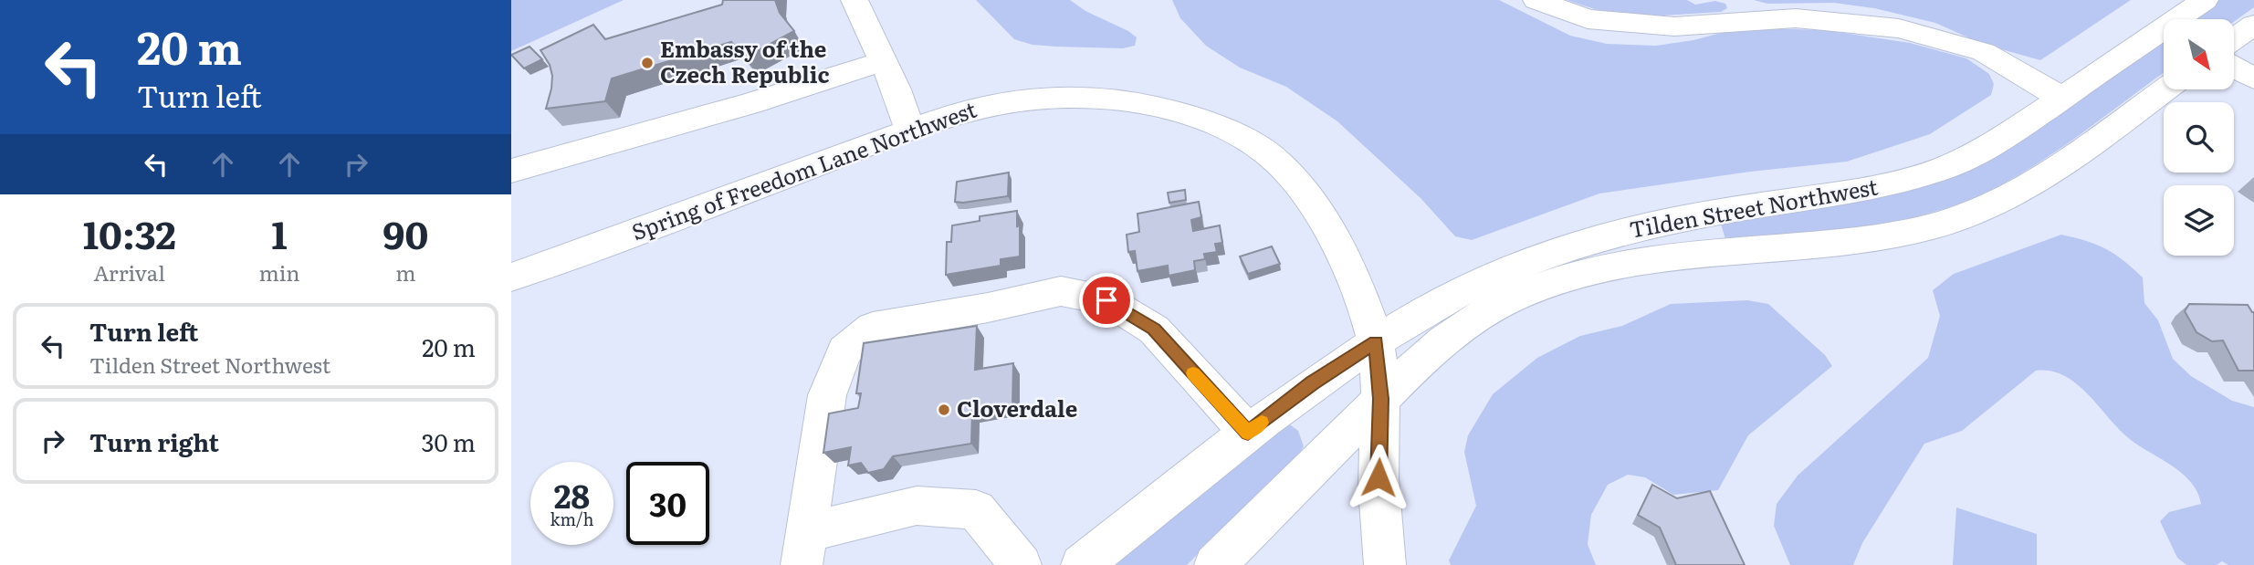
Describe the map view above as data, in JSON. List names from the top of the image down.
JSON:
{
  "streets": {
    "street": ["Spring of Freedom Lane Northwest", "Tilden Street Northwest"]
  },
  "crossings": [
    ["Spring of Freedom Lane Northwest", "Tilden Street Northwest"]
  ],
  "places": ["Embassy of the Czech Republic", "Cloverdale"],
  "north": "bottom right",
  "page": {
    "turn": ["20 m", "Turn left"],
    "eta": [
      "10:32",
      "Arrival",
      "1",
      "min",
      "90",
      "m"
    ],
    "list": [
      {
        "name": "Turn left",
        "note": "Tilden Street Northwest",
        "value": "20 m"
      },
      {
        "name": "Turn right",
        "value": "30 m"
      }
    ],
    "speed": "28 km/h",
    "limit": "30"
  }
}
